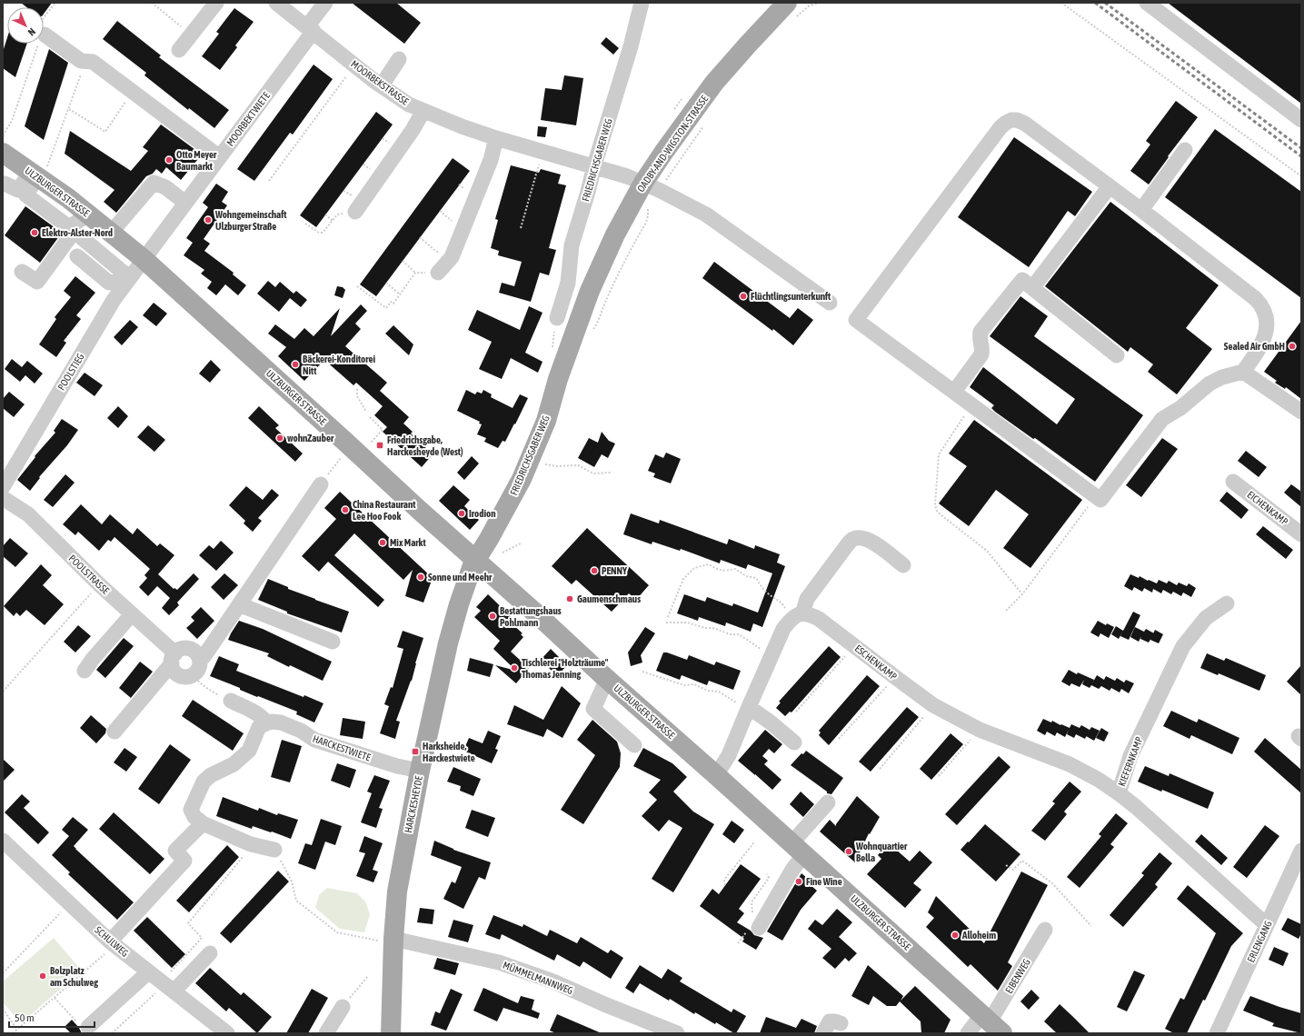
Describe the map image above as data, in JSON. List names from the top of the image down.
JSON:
{
  "streets": {
    "main road": [
      "OADBY-AND-WIGSTON-STRASSE",
      "FRIEDRICHSGABER WEG",
      "ULZBURGER STRASSE",
      "HARCKESHEYDE"
    ],
    "street": [
      "MOORBEKSTRASSE",
      "MOORBEKTWIETE",
      "POOLSTIEG",
      "EICHENKAMP",
      "POOLSTRASSE",
      "ESCHENKAMP",
      "HARCKESTWIETE",
      "KIEFERNKAMP",
      "SCHULWEG",
      "ERLENGANG",
      "EIBENWEG",
      "MÜMMELMANNWEG"
    ]
  },
  "crossings": [
    ["MOORBEKSTRASSE", "MOORBEKTWIETE"],
    ["MOORBEKSTRASSE", "OADBY-AND-WIGSTON-STRASSE"],
    ["MOORBEKSTRASSE", "FRIEDRICHSGABER WEG"],
    ["MOORBEKTWIETE", "ULZBURGER STRASSE"],
    ["MOORBEKTWIETE", "POOLSTIEG"],
    ["OADBY-AND-WIGSTON-STRASSE", "FRIEDRICHSGABER WEG"],
    ["FRIEDRICHSGABER WEG", "ULZBURGER STRASSE"],
    ["FRIEDRICHSGABER WEG", "HARCKESHEYDE"],
    ["ULZBURGER STRASSE", "POOLSTIEG"],
    ["ULZBURGER STRASSE", "HARCKESHEYDE"],
    ["ULZBURGER STRASSE", "EIBENWEG"],
    ["ESCHENKAMP", "KIEFERNKAMP"],
    ["HARCKESTWIETE", "HARCKESHEYDE"],
    ["KIEFERNKAMP", "ERLENGANG"],
    ["HARCKESHEYDE", "MÜMMELMANNWEG"]
  ],
  "places": {
    "other": [
      "Otto Meyer Baumarkt",
      "Wohngemeinschaft Ulzburger Straße",
      "Elektro-Alster-Nord",
      "Flüchtlingsunterkunft",
      "Sealed Air GmbH",
      "Bäckerei-Konditorei Nitt",
      "wohnZauber",
      "China Restaurant Lee Hoo Fook",
      "Irodion",
      "Mix Markt",
      "PENNY",
      "Sonne und Meehr",
      "Gaumenschmaus",
      "Bestattungshaus Pohlmann",
      "Tischlerei \"Holzträume\" Thomas Jenning",
      "Wohnquartier Bella",
      "Fine Wine",
      "Alloheim",
      "Bolzplatz am Schulweg"
    ],
    "transit": ["Friedrichsgabe, Harckesheyde (West)", "Harksheide, Harckestwiete"]
  },
  "scale_bar": "50 m",
  "north": "bottom right"
}
